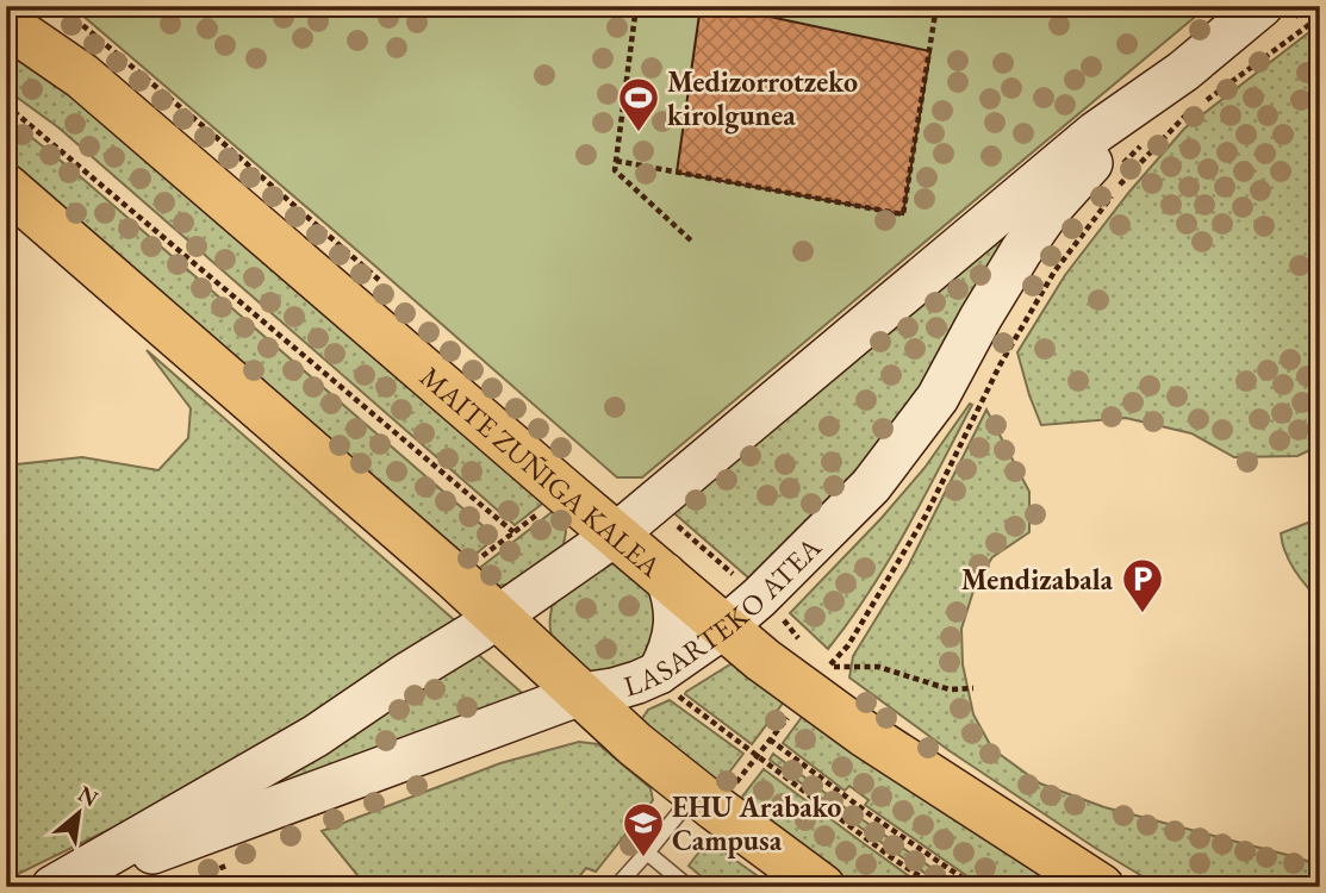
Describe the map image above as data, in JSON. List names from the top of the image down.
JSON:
{
  "streets": {
    "main road": ["MAITE ZUÑIGA KALEA"],
    "street": ["LASARTEKO ATEA"]
  },
  "crossings": [
    ["MAITE ZUÑIGA KALEA", "LASARTEKO ATEA"]
  ],
  "places": {
    "sports": ["Medizorrotzeko kirolgunea"],
    "parking": ["Mendizabala"],
    "school or university": ["EHU Arabako Campusa"]
  },
  "north": "top right"
}
